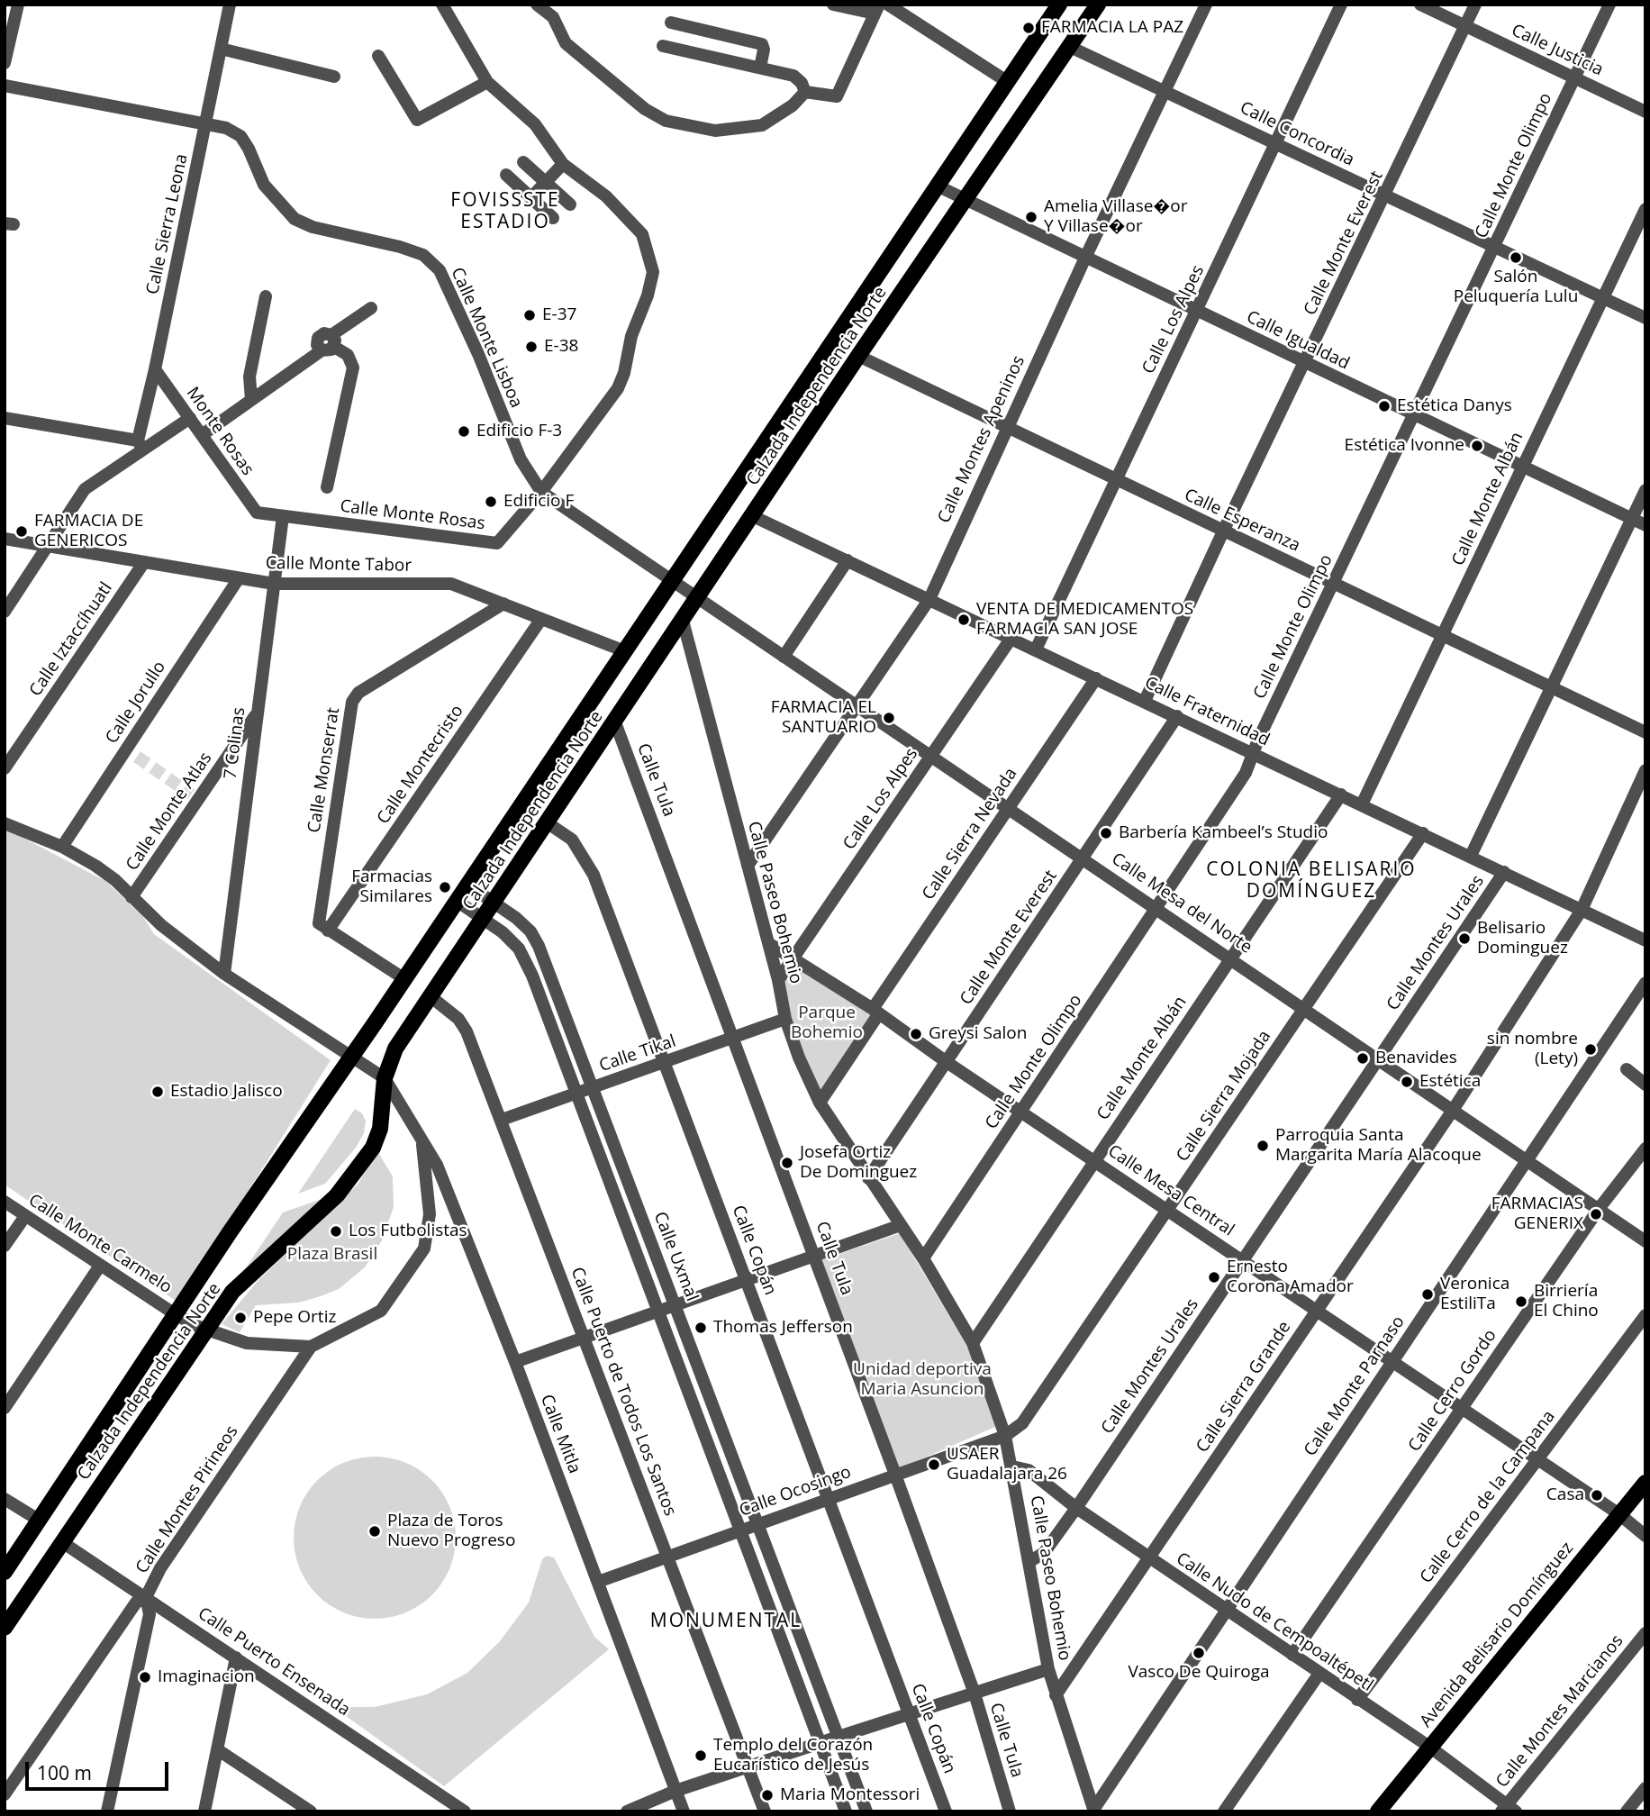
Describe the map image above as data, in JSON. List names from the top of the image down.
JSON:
{
  "streets": {
    "main road": ["Calzada Independencia Norte", "Avenida Belisario Domínguez"],
    "street": [
      "Calle Justicia",
      "Calle Concordia",
      "Calle Monte Olimpo",
      "Calle Sierra Leona",
      "Calle Monte Everest",
      "Calle Los Alpes",
      "Calle Monte Lisboa",
      "Calle Igualdad",
      "Monte Rosas",
      "Calle Montes Apeninos",
      "Calle Monte Albán",
      "Calle Monte Rosas",
      "Calle Esperanza",
      "Calle Monte Tabor",
      "Calle Iztaccíhuatl",
      "Calle Jorullo",
      "Calle Fraternidad",
      "7 Colinas",
      "Calle Montecristo",
      "Calle Monserrat",
      "Calle Tula",
      "Calle Monte Atlas",
      "Calle Sierra Nevada",
      "Calle Paseo Bohemio",
      "Calle Mesa del Norte",
      "Calle Montes Urales",
      "Calle Tikal",
      "Calle Sierra Mojada",
      "Calle Mesa Central",
      "Calle Monte Carmelo",
      "Calle Copán",
      "Calle Uxmal",
      "Calle Monte Parnaso",
      "Calle Sierra Grande",
      "Calle Cerro Gordo",
      "Calle Puerto de Todos Los Santos",
      "Calle Mitla",
      "Calle Ocosingo",
      "Calle Cerro de la Campana",
      "Calle Montes Pirineos",
      "Calle Nudo de Cempoaltépetl",
      "Calle Puerto Ensenada",
      "Calle Montes Marcianos"
    ]
  },
  "crossings": [
    ["Calle Justicia", "Calle Monte Olimpo"],
    ["Calle Justicia", "Calle Monte Everest"],
    ["Calle Concordia", "Calle Monte Olimpo"],
    ["Calle Concordia", "Calle Monte Everest"],
    ["Calle Concordia", "Calle Los Alpes"],
    ["Calle Concordia", "Calzada Independencia Norte"],
    ["Calle Concordia", "Calle Montes Apeninos"],
    ["Calle Concordia", "Calle Monte Albán"],
    ["Calle Monte Olimpo", "Calle Igualdad"],
    ["Calle Monte Olimpo", "Calle Esperanza"],
    ["Calle Monte Olimpo", "Calle Fraternidad"],
    ["Calle Monte Olimpo", "Calle Paseo Bohemio"],
    ["Calle Monte Olimpo", "Calle Mesa del Norte"],
    ["Calle Monte Olimpo", "Calle Mesa Central"],
    ["Calle Sierra Leona", "Calle Monte Lisboa"],
    ["Calle Sierra Leona", "Monte Rosas"],
    ["Calle Monte Everest", "Calle Igualdad"],
    ["Calle Monte Everest", "Calle Esperanza"],
    ["Calle Monte Everest", "Calle Fraternidad"],
    ["Calle Monte Everest", "Calle Paseo Bohemio"],
    ["Calle Monte Everest", "Calle Mesa del Norte"],
    ["Calle Monte Everest", "Calle Mesa Central"],
    ["Calle Los Alpes", "Calle Igualdad"],
    ["Calle Los Alpes", "Calle Esperanza"],
    ["Calle Los Alpes", "Calle Fraternidad"],
    ["Calle Los Alpes", "Calle Paseo Bohemio"],
    ["Calle Los Alpes", "Calle Mesa del Norte"],
    ["Calle Los Alpes", "Calle Mesa Central"],
    ["Calle Monte Lisboa", "Calzada Independencia Norte"],
    ["Calle Monte Lisboa", "Calle Monte Rosas"],
    ["Calle Monte Lisboa", "Calle Mesa del Norte"],
    ["Calle Igualdad", "Calzada Independencia Norte"],
    ["Calle Igualdad", "Calle Montes Apeninos"],
    ["Calle Igualdad", "Calle Monte Albán"],
    ["Calle Igualdad", "Calle Montes Urales"],
    ["Calzada Independencia Norte", "Calle Esperanza"],
    ["Calzada Independencia Norte", "Calle Monte Tabor"],
    ["Calzada Independencia Norte", "Calle Fraternidad"],
    ["Calzada Independencia Norte", "Calle Tula"],
    ["Calzada Independencia Norte", "Calle Paseo Bohemio"],
    ["Calzada Independencia Norte", "Calle Mesa del Norte"],
    ["Calzada Independencia Norte", "Calle Monte Carmelo"],
    ["Calzada Independencia Norte", "Calle Copán"],
    ["Calzada Independencia Norte", "Calle Uxmal"],
    ["Calzada Independencia Norte", "Calle Puerto de Todos Los Santos"],
    ["Calzada Independencia Norte", "Calle Mitla"],
    ["Calzada Independencia Norte", "Calle Puerto Ensenada"],
    ["Monte Rosas", "Calle Monte Rosas"],
    ["Calle Montes Apeninos", "Calle Esperanza"],
    ["Calle Montes Apeninos", "Calle Fraternidad"],
    ["Calle Montes Apeninos", "Calle Paseo Bohemio"],
    ["Calle Montes Apeninos", "Calle Mesa del Norte"],
    ["Calle Monte Albán", "Calle Esperanza"],
    ["Calle Monte Albán", "Calle Fraternidad"],
    ["Calle Monte Albán", "Calle Paseo Bohemio"],
    ["Calle Monte Albán", "Calle Mesa del Norte"],
    ["Calle Monte Albán", "Calle Mesa Central"],
    ["Calle Monte Rosas", "7 Colinas"],
    ["Calle Esperanza", "Calle Montes Urales"],
    ["Calle Monte Tabor", "Calle Iztaccíhuatl"],
    ["Calle Monte Tabor", "Calle Jorullo"],
    ["Calle Monte Tabor", "7 Colinas"],
    ["Calle Monte Tabor", "Calle Montecristo"],
    ["Calle Monte Tabor", "Calle Monserrat"],
    ["Calle Fraternidad", "Calle Sierra Nevada"],
    ["Calle Fraternidad", "Calle Montes Urales"],
    ["Calle Fraternidad", "Calle Sierra Mojada"],
    ["Calle Fraternidad", "Calle Sierra Grande"],
    ["7 Colinas", "Calle Monte Atlas"],
    ["Calle Montecristo", "Calle Monserrat"],
    ["Calle Tula", "Calle Tikal"],
    ["Calle Tula", "Calle Ocosingo"],
    ["Calle Sierra Nevada", "Calle Paseo Bohemio"],
    ["Calle Sierra Nevada", "Calle Mesa del Norte"],
    ["Calle Sierra Nevada", "Calle Mesa Central"],
    ["Calle Paseo Bohemio", "Calle Montes Urales"],
    ["Calle Paseo Bohemio", "Calle Tikal"],
    ["Calle Paseo Bohemio", "Calle Sierra Mojada"],
    ["Calle Paseo Bohemio", "Calle Mesa Central"],
    ["Calle Paseo Bohemio", "Calle Monte Parnaso"],
    ["Calle Paseo Bohemio", "Calle Sierra Grande"],
    ["Calle Paseo Bohemio", "Calle Ocosingo"],
    ["Calle Paseo Bohemio", "Calle Nudo de Cempoaltépetl"],
    ["Calle Mesa del Norte", "Calle Montes Urales"],
    ["Calle Mesa del Norte", "Calle Sierra Mojada"],
    ["Calle Mesa del Norte", "Calle Monte Parnaso"],
    ["Calle Mesa del Norte", "Calle Sierra Grande"],
    ["Calle Mesa del Norte", "Calle Cerro Gordo"],
    ["Calle Montes Urales", "Calle Mesa Central"],
    ["Calle Montes Urales", "Calle Nudo de Cempoaltépetl"],
    ["Calle Tikal", "Calle Copán"],
    ["Calle Tikal", "Calle Uxmal"],
    ["Calle Tikal", "Calle Puerto de Todos Los Santos"],
    ["Calle Sierra Mojada", "Calle Mesa Central"],
    ["Calle Sierra Mojada", "Calle Ocosingo"],
    ["Calle Mesa Central", "Calle Monte Parnaso"],
    ["Calle Mesa Central", "Calle Sierra Grande"],
    ["Calle Mesa Central", "Calle Cerro Gordo"],
    ["Calle Mesa Central", "Calle Cerro de la Campana"],
    ["Calle Mesa Central", "Avenida Belisario Domínguez"],
    ["Calle Copán", "Calle Ocosingo"],
    ["Calle Uxmal", "Calle Ocosingo"],
    ["Calle Monte Parnaso", "Calle Nudo de Cempoaltépetl"],
    ["Calle Sierra Grande", "Calle Nudo de Cempoaltépetl"],
    ["Calle Cerro Gordo", "Calle Nudo de Cempoaltépetl"],
    ["Calle Puerto de Todos Los Santos", "Calle Ocosingo"],
    ["Calle Mitla", "Calle Ocosingo"],
    ["Calle Cerro de la Campana", "Calle Nudo de Cempoaltépetl"],
    ["Calle Montes Pirineos", "Calle Puerto Ensenada"],
    ["Calle Nudo de Cempoaltépetl", "Avenida Belisario Domínguez"],
    ["Calle Nudo de Cempoaltépetl", "Calle Montes Marcianos"]
  ],
  "districts": ["FOVISSSTE ESTADIO", "COLONIA BELISARIO DOMÍNGUEZ", "MONUMENTAL"],
  "parks": ["Parque Bohemio", "Plaza Brasil", "Unidad deportiva Maria Asuncion"],
  "places": [
    "FARMACIA LA PAZ",
    "Amelia Villase�or Y Villase�or",
    "Salón Peluquería Lulu",
    "E-37",
    "E-38",
    "Estética Danys",
    "Edificio F-3",
    "Estética Ivonne",
    "Edificio F",
    "FARMACIA DE GENERICOS",
    "VENTA DE MEDICAMENTOS FARMACIA SAN JOSE",
    "FARMACIA EL SANTUARIO",
    "Barbería Kambeel’s Studio",
    "Farmacias Similares",
    "Belisario Dominguez",
    "Greysi Salon",
    "sin nombre (Lety)",
    "Benavides",
    "Estética",
    "Estadio Jalisco",
    "Parroquia Santa Margarita María Alacoque",
    "Josefa Ortiz De Dominguez",
    "FARMACIAS GENERIX",
    "Los Futbolistas",
    "Ernesto Corona Amador",
    "Veronica EstiliTa",
    "Birriería El Chino",
    "Pepe Ortiz",
    "Thomas Jefferson",
    "USAER Guadalajara 26",
    "Casa",
    "Plaza de Toros Nuevo Progreso",
    "Vasco De Quiroga",
    "Imaginacion",
    "Templo del Corazón Eucarístico de Jesús",
    "Maria Montessori"
  ],
  "scale_bar": "100 m"
}
